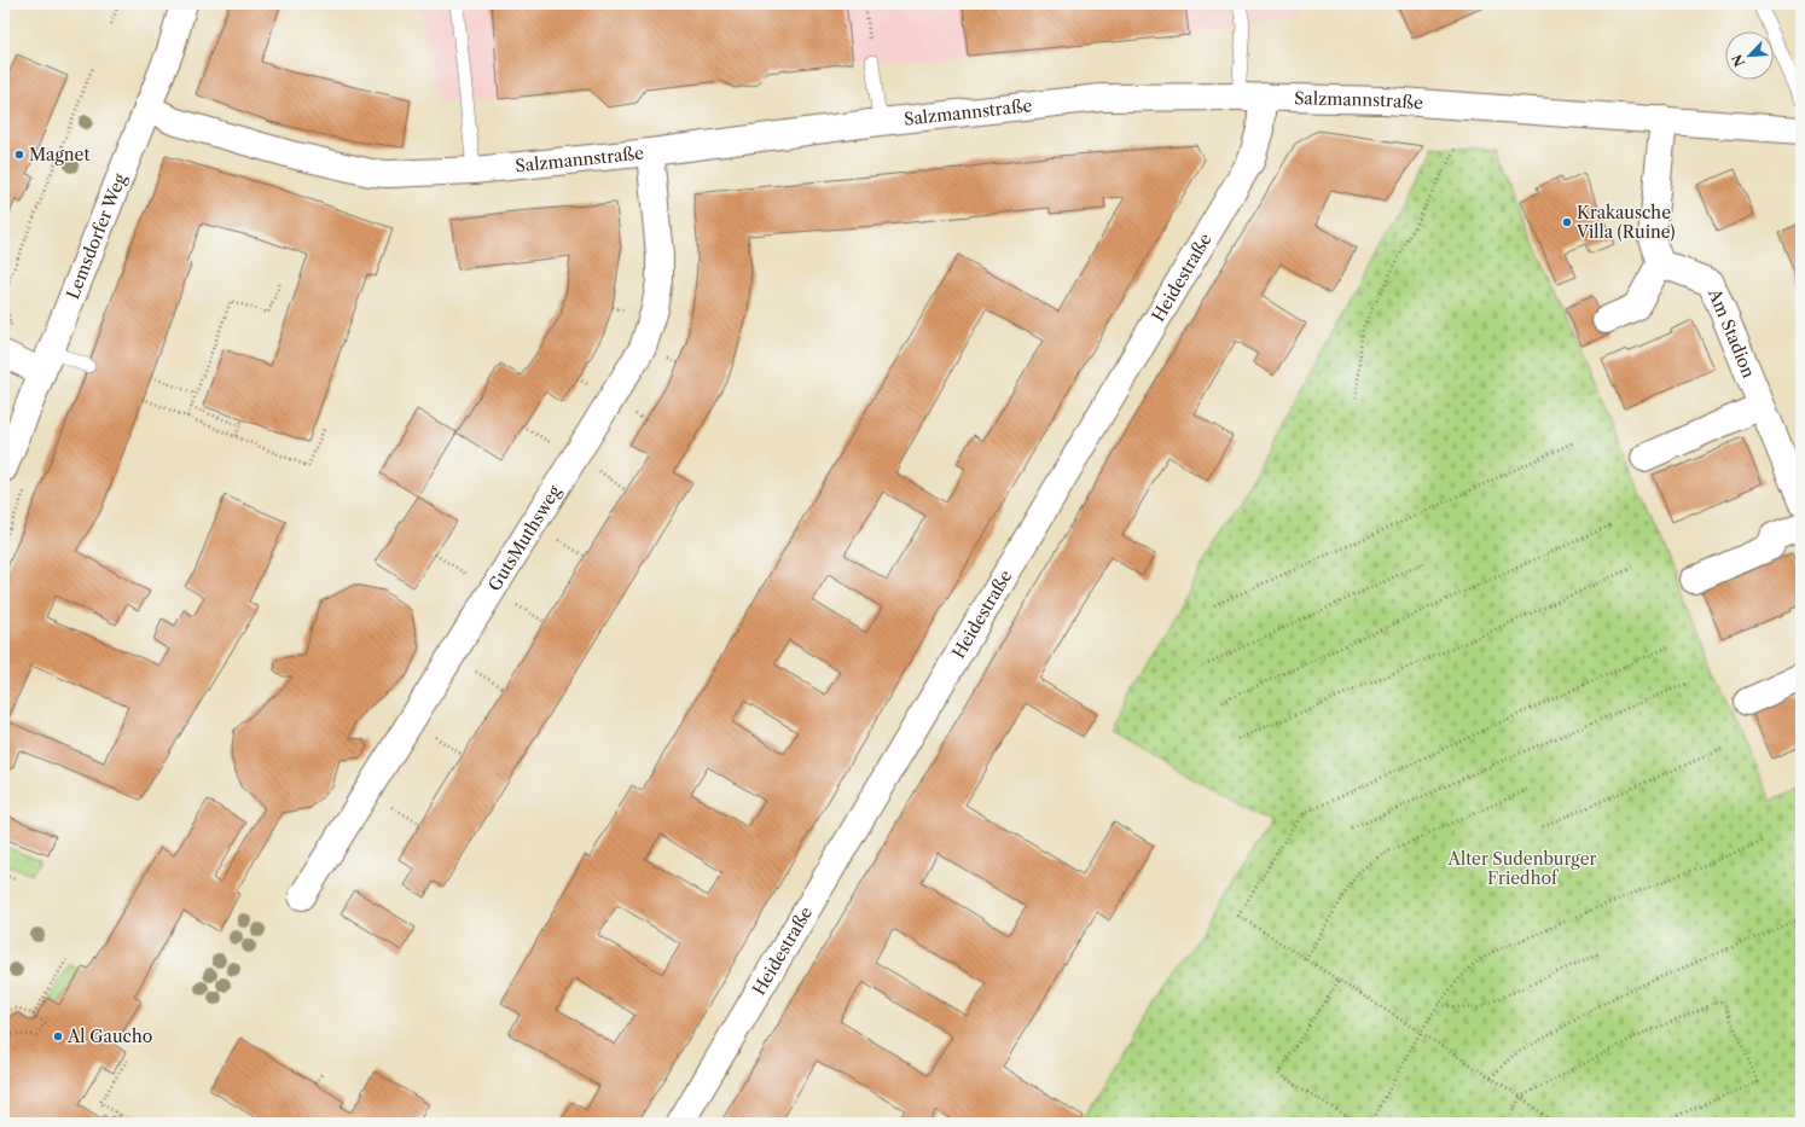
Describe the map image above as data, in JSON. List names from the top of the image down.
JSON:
{
  "streets": {
    "street": [
      "Salzmannstraße",
      "Lemsdorfer Weg",
      "Heidestraße",
      "Am Stadion",
      "GutsMuthsweg"
    ]
  },
  "crossings": [
    ["Salzmannstraße", "Lemsdorfer Weg"],
    ["Salzmannstraße", "Heidestraße"],
    ["Salzmannstraße", "GutsMuthsweg"]
  ],
  "parks": ["Alter Sudenburger Friedhof"],
  "places": ["Magnet", "Krakausche Villa (Ruine)", "Al Gaucho"],
  "north": "bottom left"
}
